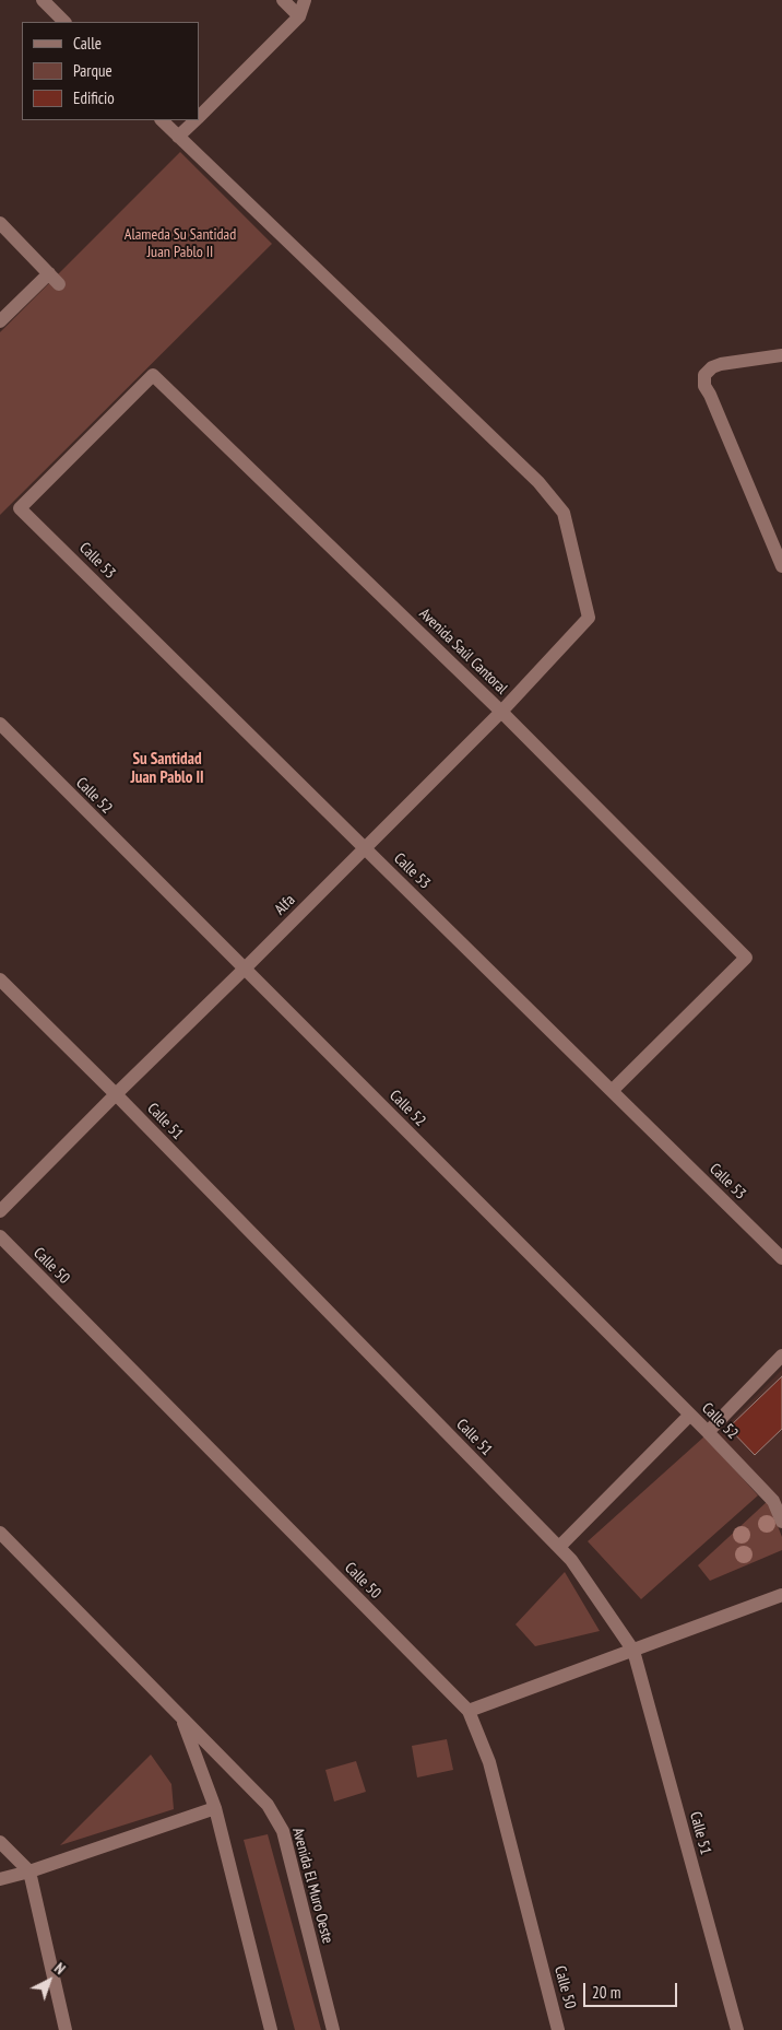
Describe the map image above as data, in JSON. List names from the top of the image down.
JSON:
{
  "streets": {
    "street": [
      "Calle 53",
      "Avenida Saúl Cantoral",
      "Calle 52",
      "Alfa",
      "Calle 51",
      "Calle 50",
      "Avenida El Muro Oeste"
    ]
  },
  "crossings": [
    ["Calle 53", "Avenida Saúl Cantoral"],
    ["Calle 53", "Alfa"],
    ["Avenida Saúl Cantoral", "Alfa"],
    ["Calle 52", "Alfa"],
    ["Alfa", "Calle 51"]
  ],
  "districts": ["Su Santidad Juan Pablo II"],
  "parks": ["Alameda Su Santidad Juan Pablo II"],
  "legend": ["Calle", "Parque", "Edificio"],
  "scale_bar": "20 m",
  "north": "top right"
}
